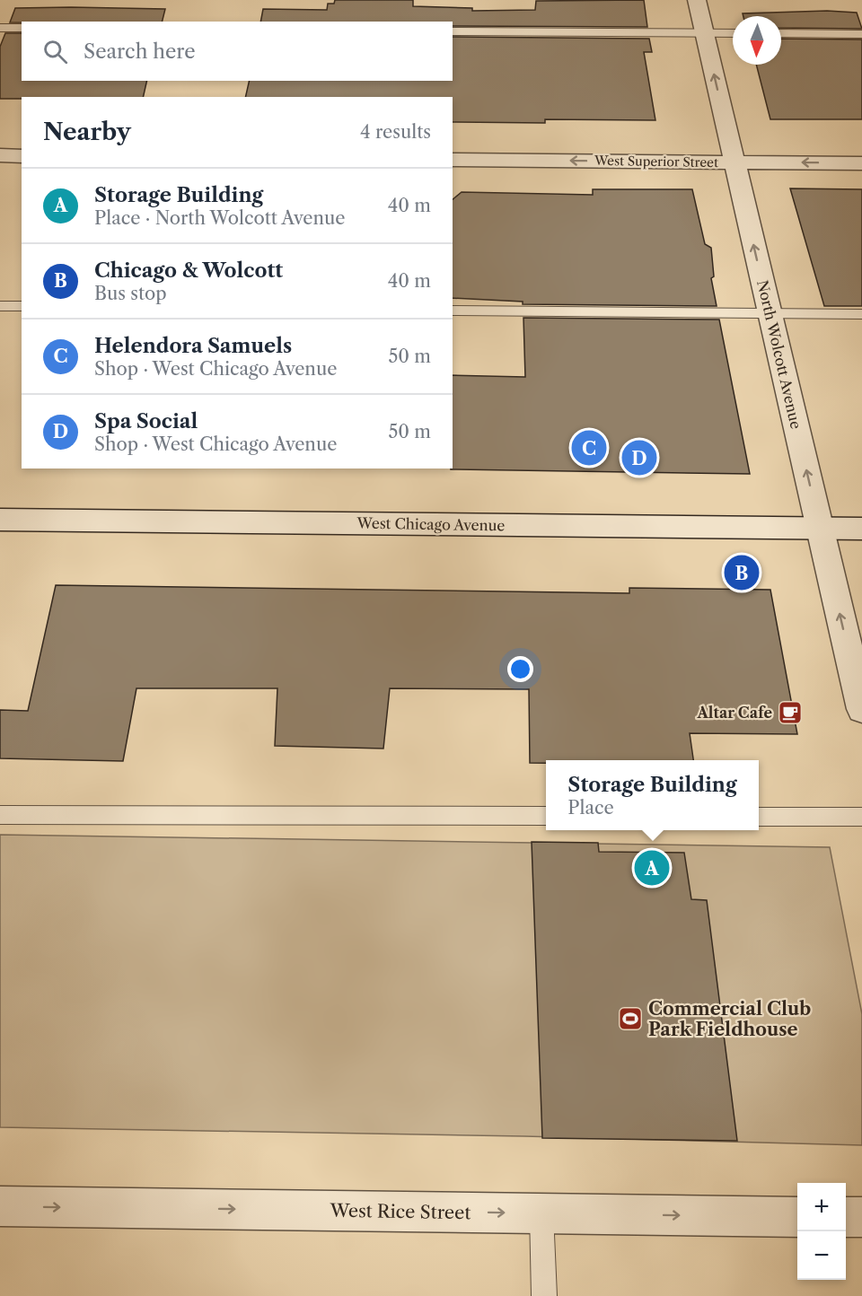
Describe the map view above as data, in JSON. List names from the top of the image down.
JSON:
{
  "streets": {
    "street": [
      "West Superior Street",
      "North Wolcott Avenue",
      "West Chicago Avenue",
      "West Rice Street"
    ]
  },
  "crossings": [
    ["West Superior Street", "North Wolcott Avenue"],
    ["North Wolcott Avenue", "West Chicago Avenue"]
  ],
  "one_way": ["West Superior Street", "North Wolcott Avenue", "West Rice Street"],
  "places": {
    "cafe": ["Altar Cafe"],
    "sports": ["Commercial Club Park Fieldhouse"]
  },
  "north": "bottom",
  "page": {
    "search": "Search here",
    "heading": ["Nearby", "4 results"],
    "list": [
      {
        "mark": "A",
        "name": "Storage Building",
        "note": "Place · North Wolcott Avenue",
        "value": "40 m"
      },
      {
        "mark": "B",
        "name": "Chicago & Wolcott",
        "note": "Bus stop",
        "value": "40 m"
      },
      {
        "mark": "C",
        "name": "Helendora Samuels",
        "note": "Shop · West Chicago Avenue",
        "value": "50 m"
      },
      {
        "mark": "D",
        "name": "Spa Social",
        "note": "Shop · West Chicago Avenue",
        "value": "50 m"
      }
    ],
    "pins": [
      "C",
      "D",
      "B",
      "A"
    ],
    "popup": ["Storage Building", "Place"],
    "map_buttons": ["+", "−"]
  }
}
